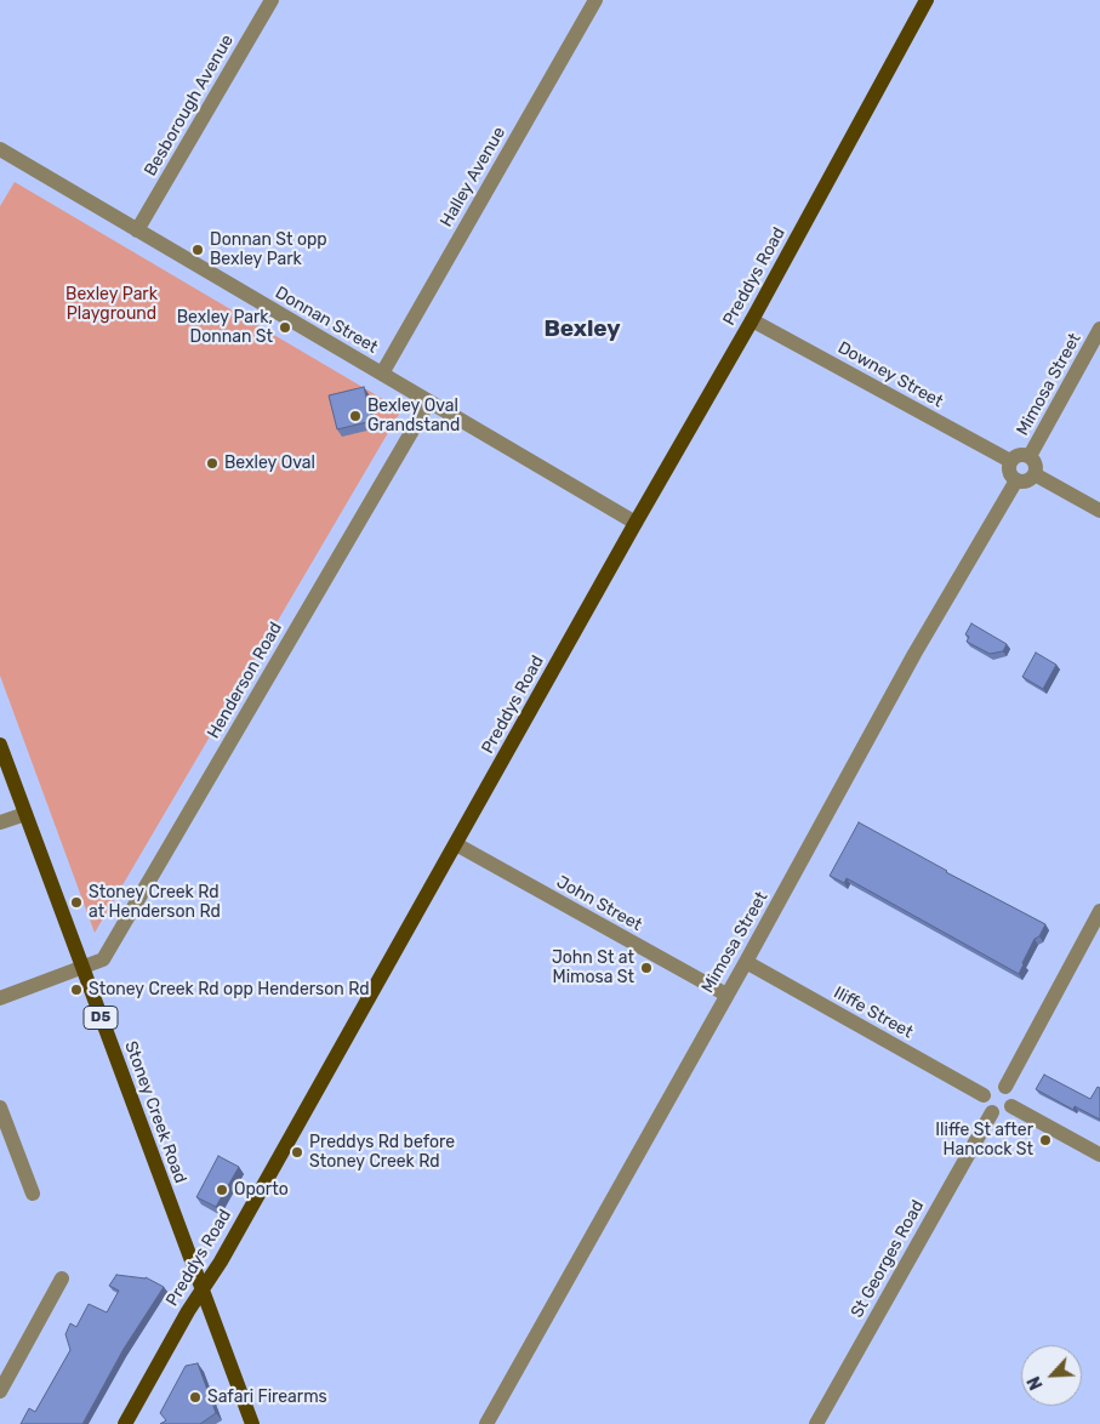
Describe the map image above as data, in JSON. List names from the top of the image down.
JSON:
{
  "streets": {
    "main road": ["Preddys Road", "D5", "Stoney Creek Road"],
    "street": [
      "Besborough Avenue",
      "Halley Avenue",
      "Donnan Street",
      "Downey Street",
      "Mimosa Street",
      "Henderson Road",
      "John Street",
      "Iliffe Street",
      "St Georges Road"
    ]
  },
  "crossings": [
    ["Besborough Avenue", "Donnan Street"],
    ["Halley Avenue", "Donnan Street"],
    ["Preddys Road", "Donnan Street"],
    ["Preddys Road", "Downey Street"],
    ["Preddys Road", "John Street"],
    ["Preddys Road", "Stoney Creek Road"],
    ["Donnan Street", "Henderson Road"],
    ["Downey Street", "Mimosa Street"],
    ["Mimosa Street", "John Street"],
    ["Mimosa Street", "Iliffe Street"],
    ["Henderson Road", "Stoney Creek Road"],
    ["Iliffe Street", "St Georges Road"]
  ],
  "districts": ["Bexley"],
  "parks": ["Bexley Park Playground"],
  "places": [
    "Donnan St opp Bexley Park",
    "Bexley Park, Donnan St",
    "Bexley Oval Grandstand",
    "Bexley Oval",
    "Stoney Creek Rd at Henderson Rd",
    "John St at Mimosa St",
    "Stoney Creek Rd opp Henderson Rd",
    "Iliffe St after Hancock St",
    "Preddys Rd before Stoney Creek Rd",
    "Oporto",
    "Safari Firearms"
  ],
  "north": "bottom left"
}
